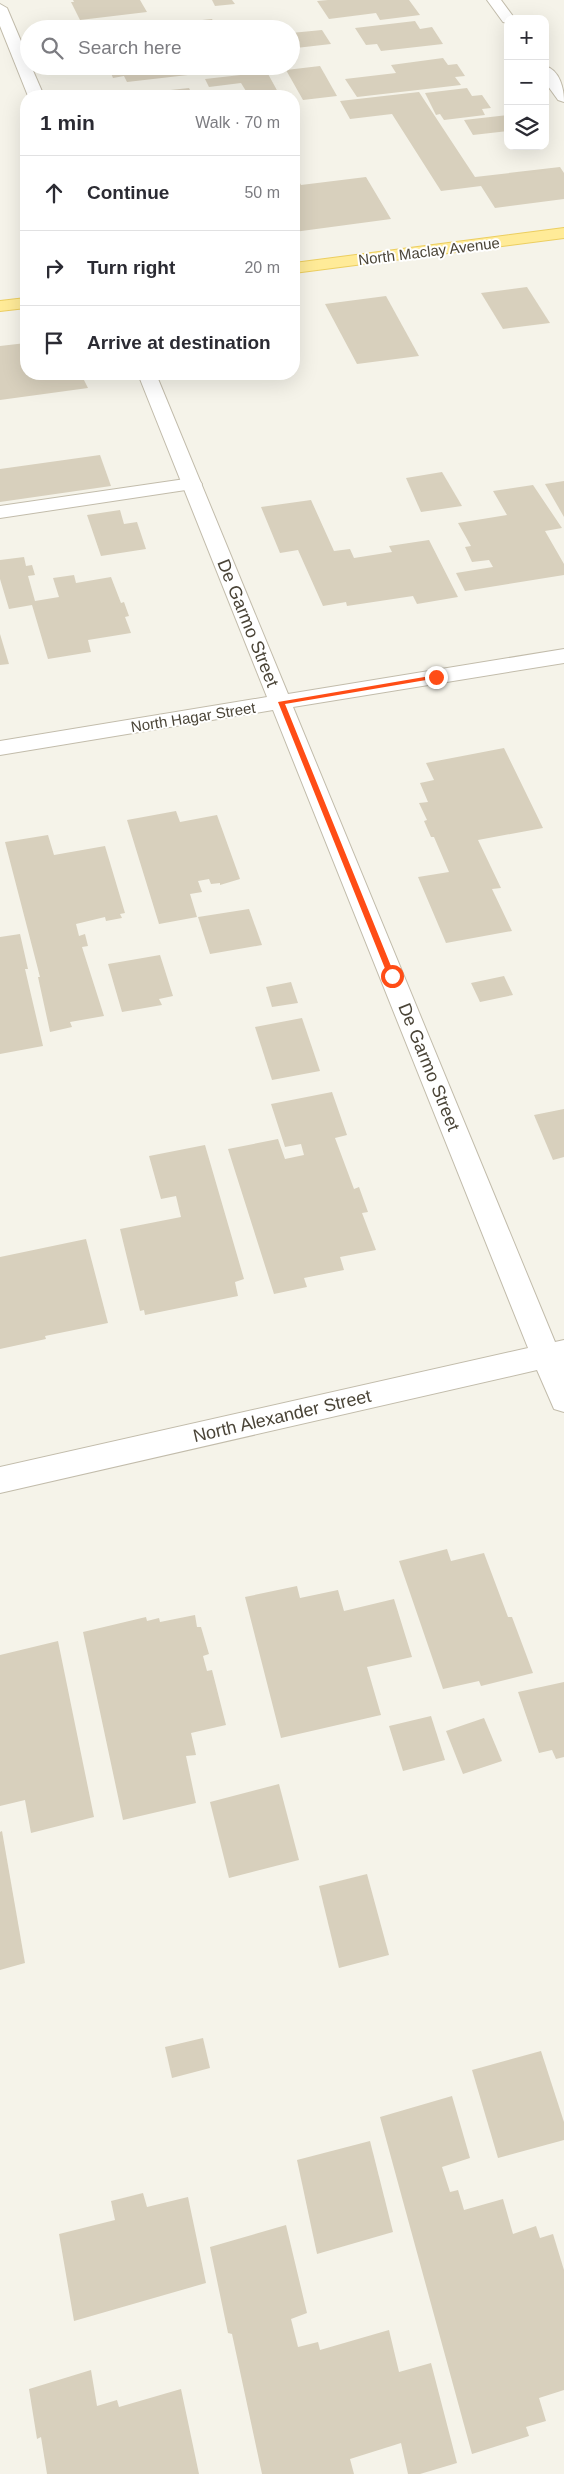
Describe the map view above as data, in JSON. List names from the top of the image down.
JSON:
{
  "streets": {
    "main road": ["North Maclay Avenue"],
    "street": ["De Garmo Street", "North Hagar Street", "North Alexander Street"]
  },
  "crossings": [
    ["De Garmo Street", "North Hagar Street"],
    ["De Garmo Street", "North Alexander Street"]
  ],
  "page": {
    "map_buttons": ["+", "−"],
    "search": "Search here",
    "heading": ["1 min", "Walk · 70 m"],
    "list": [
      ["Continue", "50 m"],
      ["Turn right", "20 m"],
      "Arrive at destination"
    ]
  }
}
